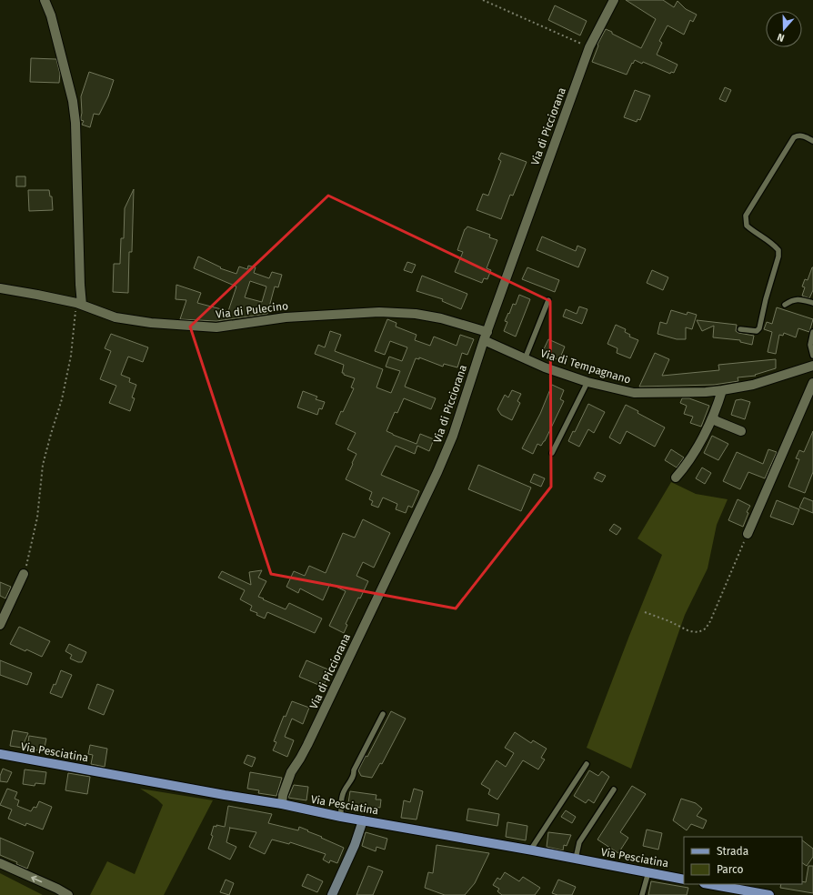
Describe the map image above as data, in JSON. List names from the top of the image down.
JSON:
{
  "streets": {
    "main road": ["Via Pesciatina"],
    "street": ["Via di Picciorana", "Via di Pulecino", "Via di Tempagnano"]
  },
  "crossings": [
    ["Via di Picciorana", "Via di Pulecino"],
    ["Via di Picciorana", "Via di Tempagnano"],
    ["Via di Picciorana", "Via Pesciatina"],
    ["Via di Pulecino", "Via di Tempagnano"]
  ],
  "legend": ["Strada", "Parco"],
  "north": "bottom"
}
